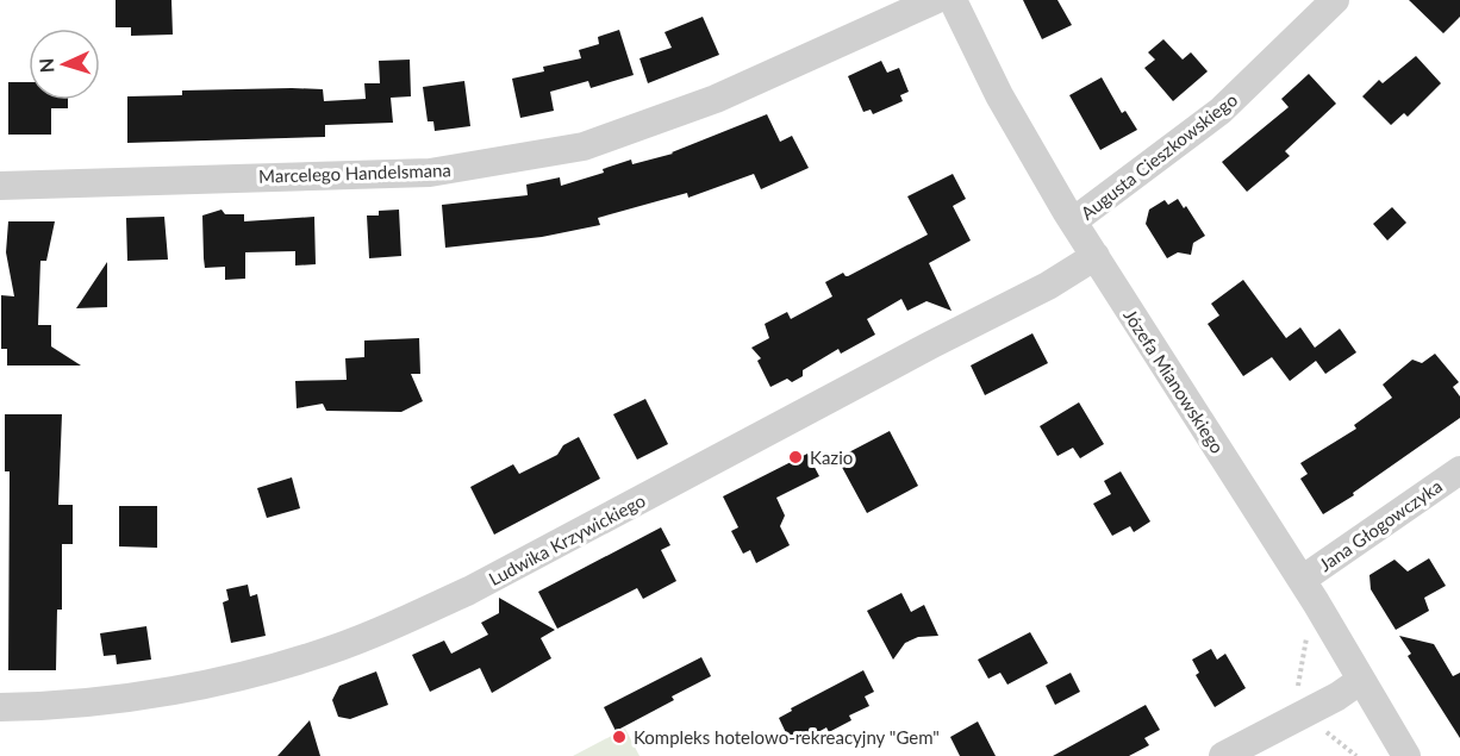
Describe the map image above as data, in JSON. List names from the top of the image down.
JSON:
{
  "streets": {
    "street": [
      "Augusta Cieszkowskiego",
      "Marcelego Handelsmana",
      "Józefa Mianowskiego",
      "Jana Głogowczyka",
      "Ludwika Krzywickiego"
    ]
  },
  "crossings": [
    ["Augusta Cieszkowskiego", "Józefa Mianowskiego"],
    ["Józefa Mianowskiego", "Jana Głogowczyka"],
    ["Józefa Mianowskiego", "Ludwika Krzywickiego"]
  ],
  "places": ["Kazio", "Kompleks hotelowo-rekreacyjny \"Gem\""],
  "north": "left"
}
